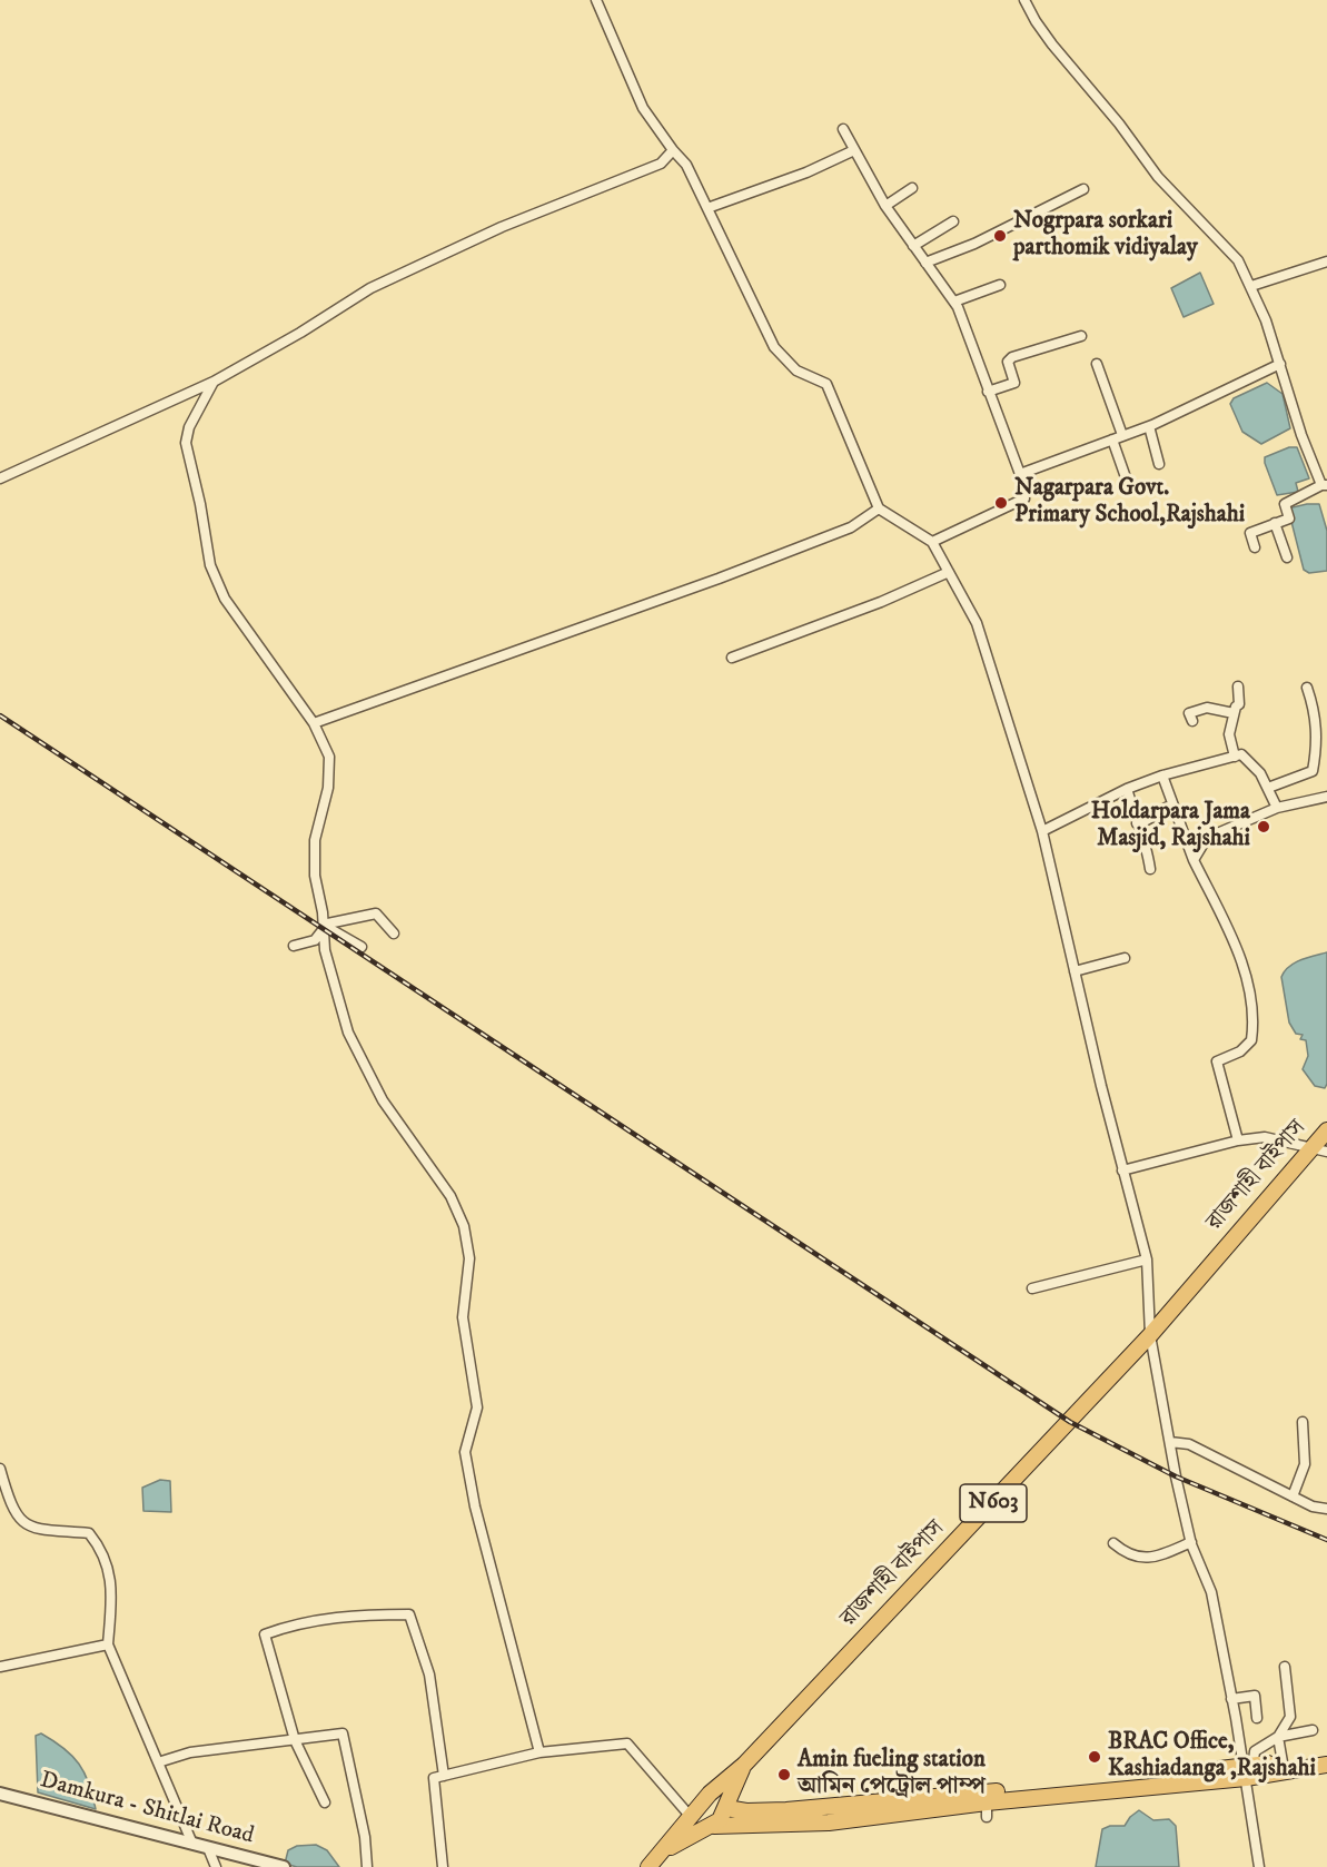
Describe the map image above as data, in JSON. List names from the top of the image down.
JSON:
{
  "streets": {
    "main road": ["রাজশাহী বাইপাস", "N603"],
    "street": ["Damkura - Shitlai Road"]
  },
  "crossings": [
    ["রাজশাহী বাইপাস", "N603"]
  ],
  "places": [
    "Nogrpara sorkari parthomik vidiyalay",
    "Nagarpara Govt. Primary School,Rajshahi",
    "Holdarpara Jama Masjid, Rajshahi",
    "BRAC Office, Kashiadanga ,Rajshahi",
    "Amin fueling station আমিন পেট্রোল পাম্প"
  ]
}
